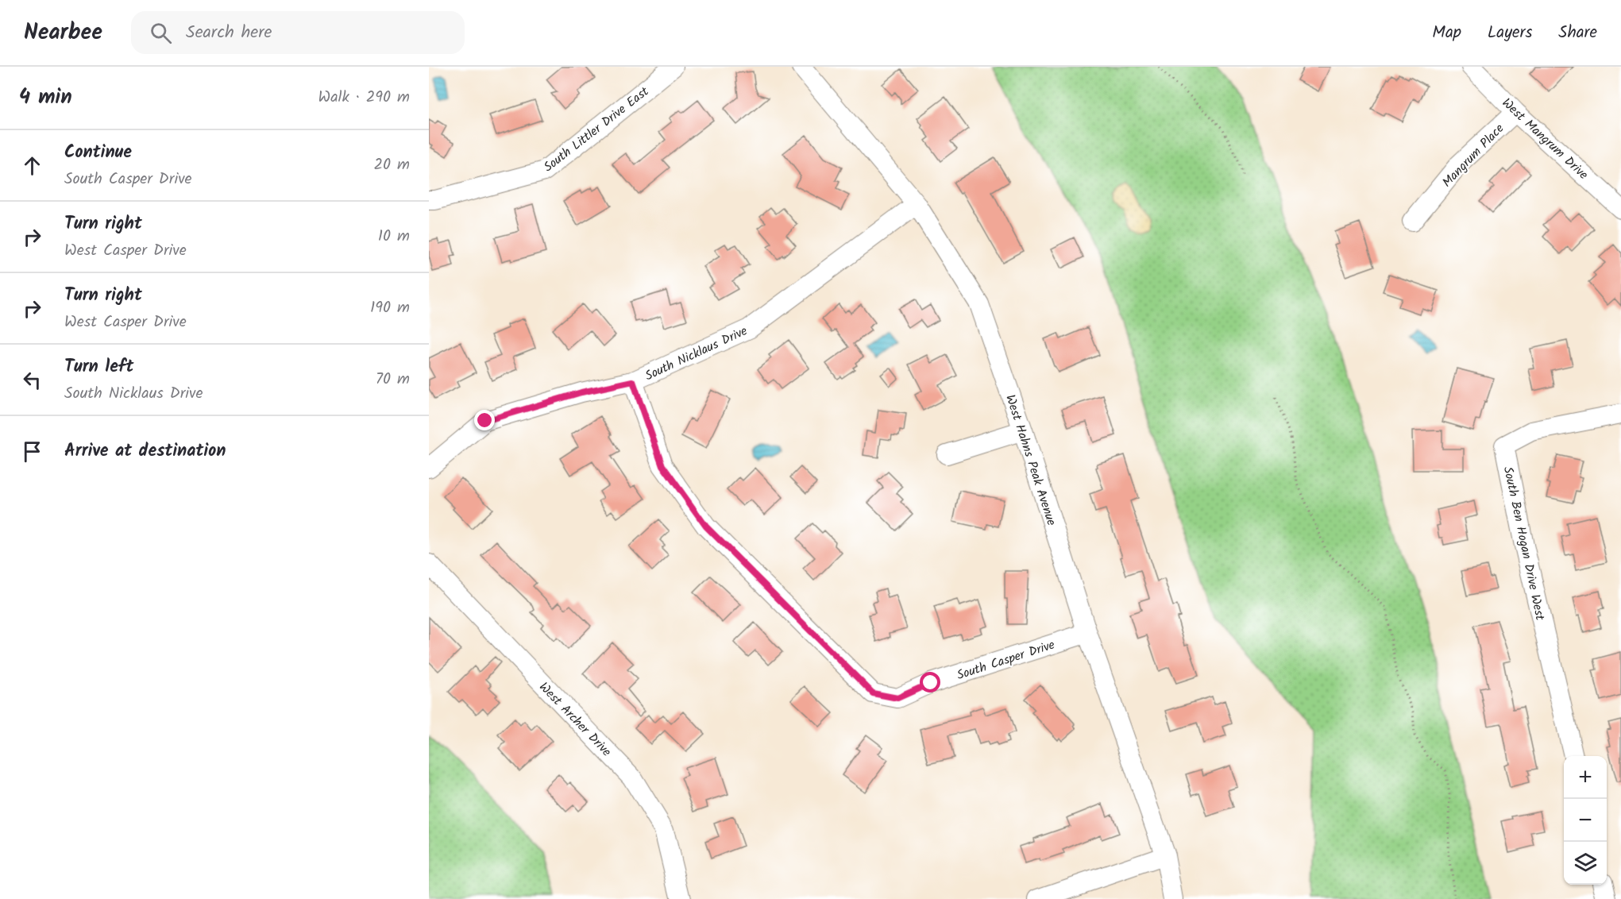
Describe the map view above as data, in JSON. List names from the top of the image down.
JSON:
{
  "streets": {
    "street": [
      "South Littler Drive East",
      "West Mangrum Drive",
      "Mangrum Place",
      "South Nicklaus Drive",
      "West Hahns Peak Avenue",
      "South Ben Hogan Drive West",
      "South Casper Drive",
      "West Archer Drive"
    ]
  },
  "crossings": [
    ["West Mangrum Drive", "Mangrum Place"],
    ["South Nicklaus Drive", "West Hahns Peak Avenue"],
    ["South Nicklaus Drive", "South Casper Drive"],
    ["West Hahns Peak Avenue", "South Casper Drive"]
  ],
  "page": {
    "header": "Nearbee",
    "search": "Search here",
    "nav": ["Map", "Layers", "Share"],
    "heading": ["4 min", "Walk · 290 m"],
    "list": [
      ["Continue", "South Casper Drive", "20 m"],
      ["Turn right", "West Casper Drive", "10 m"],
      ["Turn right", "West Casper Drive", "190 m"],
      ["Turn left", "South Nicklaus Drive", "70 m"],
      "Arrive at destination"
    ],
    "map_buttons": ["+", "−"]
  }
}
